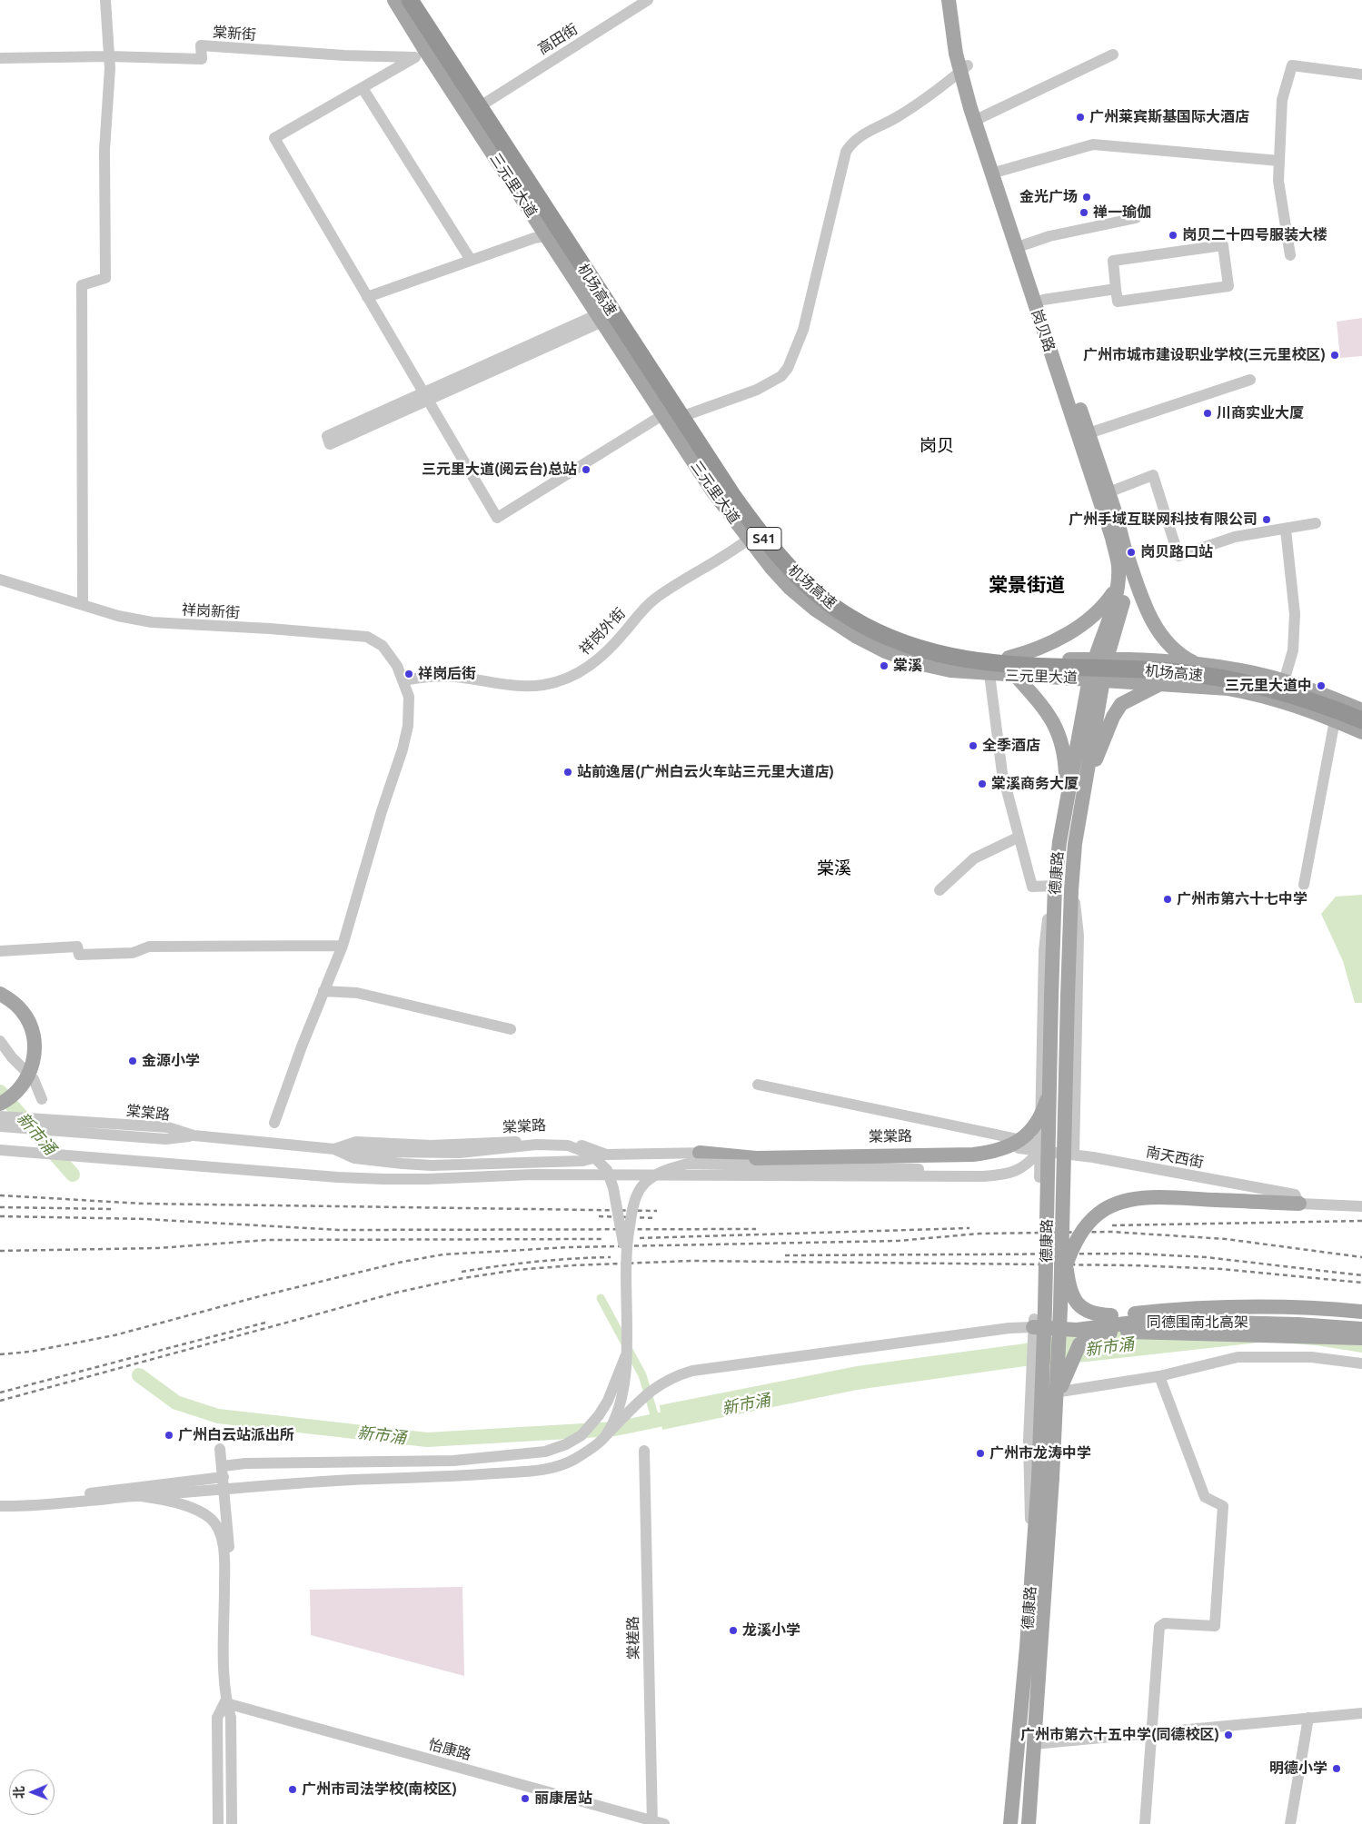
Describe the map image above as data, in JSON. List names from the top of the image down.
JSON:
{
  "streets": {
    "highway": ["机场高速", "S41"],
    "main road": [
      "三元里大道",
      "岗贝路",
      "德康路",
      "同德围南北高架"
    ],
    "street": [
      "棠新街",
      "高田街",
      "祥岗新街",
      "祥岗外街",
      "棠棠路",
      "南天西街",
      "棠槎路",
      "怡康路"
    ]
  },
  "crossings": [
    ["棠新街", "三元里大道"],
    ["高田街", "三元里大道"],
    ["三元里大道", "岗贝路"],
    ["三元里大道", "祥岗外街"],
    ["三元里大道", "德康路"],
    ["岗贝路", "德康路"],
    ["祥岗新街", "祥岗外街"],
    ["棠棠路", "南天西街"],
    ["棠槎路", "怡康路"]
  ],
  "districts": ["岗贝", "棠景街道", "棠溪"],
  "water": ["新市涌"],
  "places": [
    "广州莱宾斯基国际大酒店",
    "金光广场",
    "禅一瑜伽",
    "岗贝二十四号服装大楼",
    "广州市城市建设职业学校(三元里校区)",
    "川商实业大厦",
    "三元里大道(阅云台)总站",
    "广州手域互联网科技有限公司",
    "岗贝路口站",
    "棠溪",
    "祥岗后街",
    "三元里大道中",
    "全季酒店",
    "站前逸居(广州白云火车站三元里大道店)",
    "棠溪商务大厦",
    "广州市第六十七中学",
    "金源小学",
    "广州白云站派出所",
    "广州市龙涛中学",
    "龙溪小学",
    "广州市第六十五中学(同德校区)",
    "明德小学",
    "广州市司法学校(南校区)",
    "丽康居站"
  ],
  "north": "left"
}
